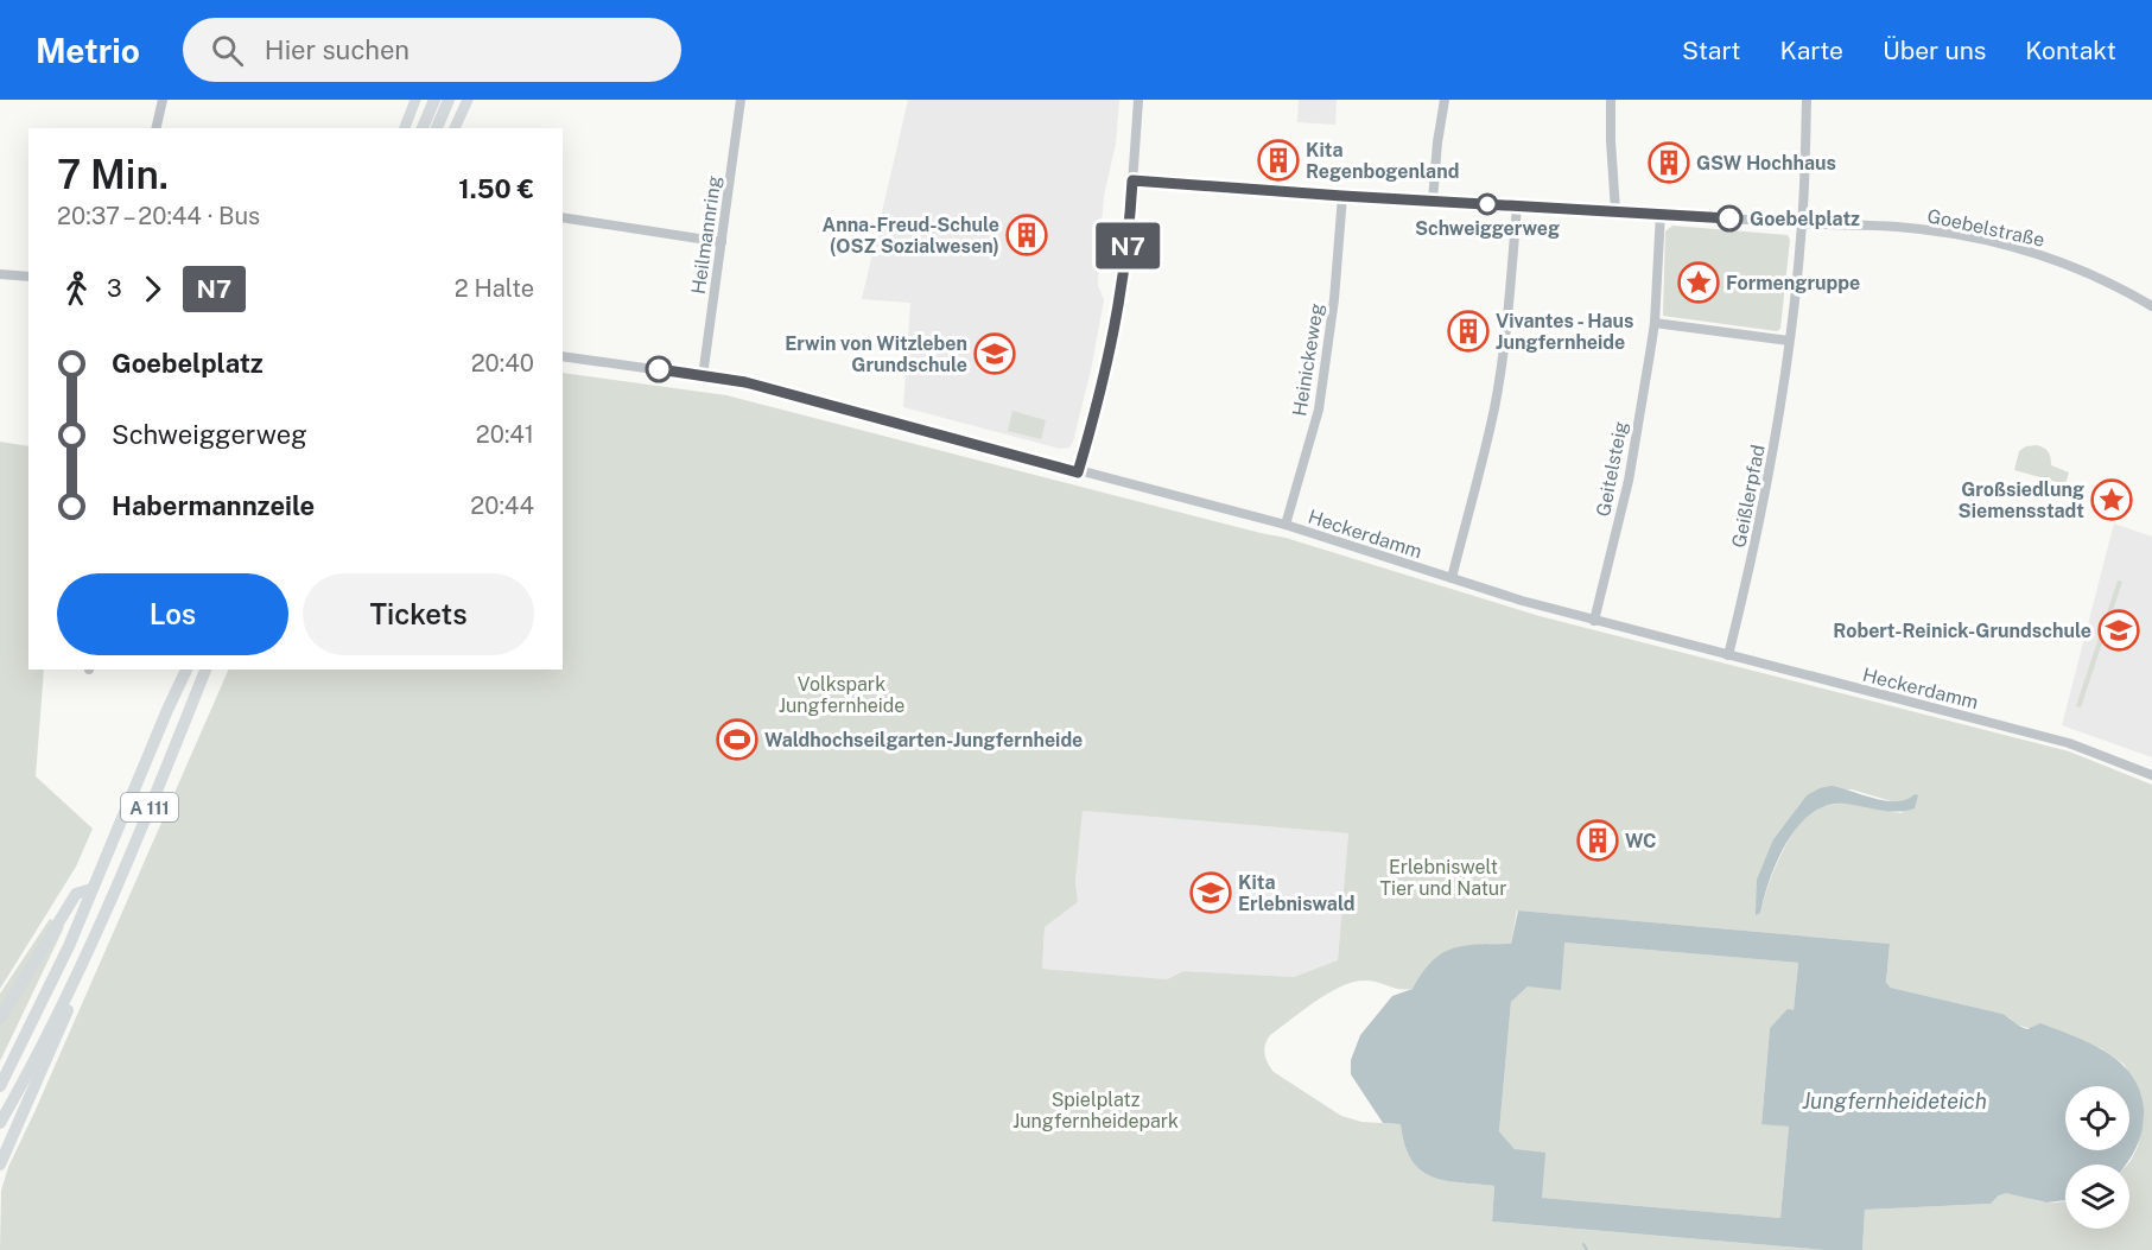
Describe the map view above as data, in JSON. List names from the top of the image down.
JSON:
{
  "streets": {
    "highway": ["A 111"],
    "street": [
      "Goebelstraße",
      "Heilmannring",
      "Heinickeweg",
      "Geitelsteig",
      "Geißlerpfad",
      "Heckerdamm"
    ]
  },
  "crossings": [
    ["Goebelstraße", "Heinickeweg"],
    ["Heilmannring", "Heckerdamm"],
    ["Heinickeweg", "Heckerdamm"],
    ["Geitelsteig", "Heckerdamm"],
    ["Geißlerpfad", "Heckerdamm"]
  ],
  "water": ["Jungfernheideteich"],
  "parks": ["Volkspark Jungfernheide", "Erlebniswelt Tier und Natur", "Spielplatz Jungfernheidepark"],
  "places": {
    "building": [
      "Kita Regenbogenland",
      "GSW Hochhaus",
      "Anna-Freud-Schule (OSZ Sozialwesen)",
      "Vivantes - Haus Jungfernheide",
      "WC"
    ],
    "other": ["Schweiggerweg", "Goebelplatz"],
    "place": ["Formengruppe", "Großsiedlung Siemensstadt"],
    "school or university": ["Erwin von Witzleben Grundschule", "Robert-Reinick-Grundschule", "Kita Erlebniswald"],
    "sports": ["Waldhochseilgarten-Jungfernheide"]
  },
  "lines": ["bus line N7"],
  "page": {
    "header": "Metrio",
    "search": "Hier suchen",
    "nav": [
      "Start",
      "Karte",
      "Über uns",
      "Kontakt"
    ],
    "on_map": "N7",
    "heading": ["7 Min.", "20:37 – 20:44 · Bus", "1.50 €"],
    "legs": ["3", "N7", "2 Halte"],
    "list": [
      {
        "name": "Goebelplatz",
        "value": "20:40"
      },
      {
        "name": "Schweiggerweg",
        "value": "20:41"
      },
      {
        "name": "Habermannzeile",
        "value": "20:44"
      }
    ],
    "buttons": ["Los", "Tickets"]
  }
}
